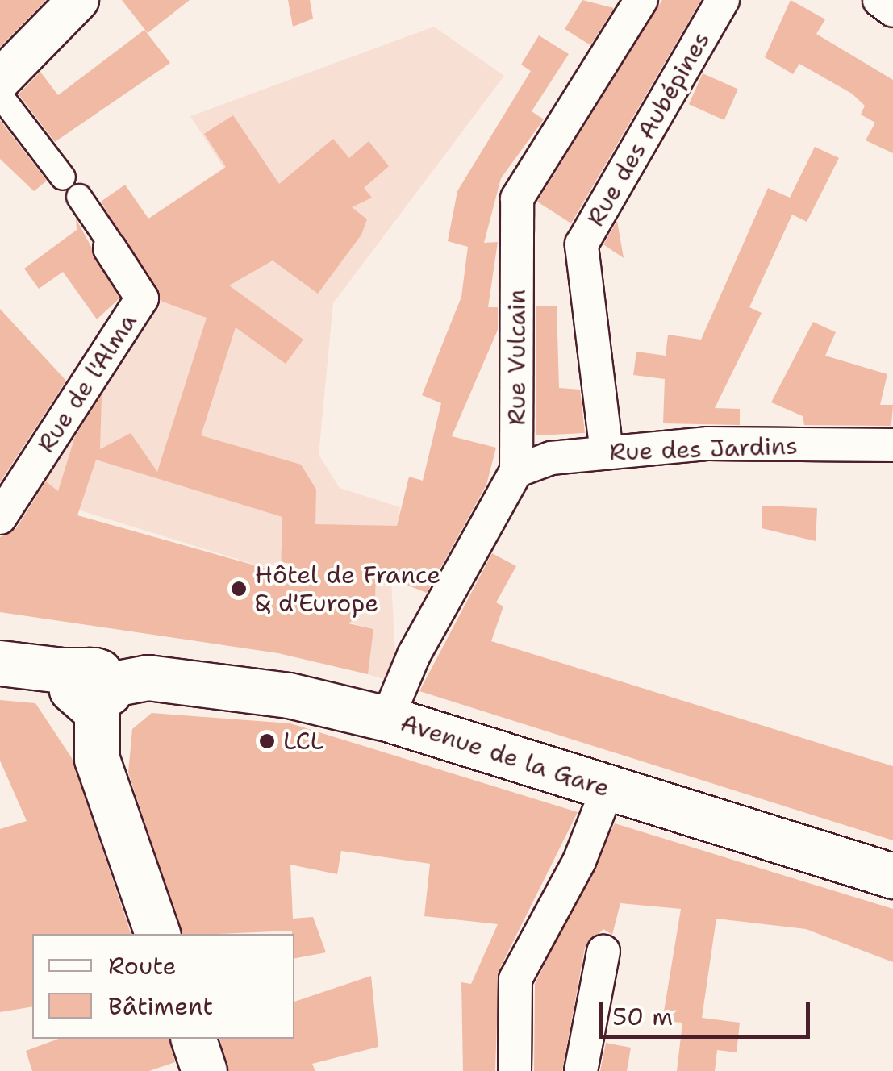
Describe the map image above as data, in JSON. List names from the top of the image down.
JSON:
{
  "streets": {
    "main road": ["Avenue de la Gare"],
    "street": [
      "Rue des Aubépines",
      "Rue Vulcain",
      "Rue de l'Alma",
      "Rue des Jardins"
    ]
  },
  "crossings": [
    ["Rue des Aubépines", "Rue des Jardins"],
    ["Rue Vulcain", "Rue des Jardins"],
    ["Rue Vulcain", "Avenue de la Gare"]
  ],
  "places": ["Hôtel de France & d'Europe", "LCL"],
  "legend": ["Route", "Bâtiment"],
  "scale_bar": "50 m"
}
